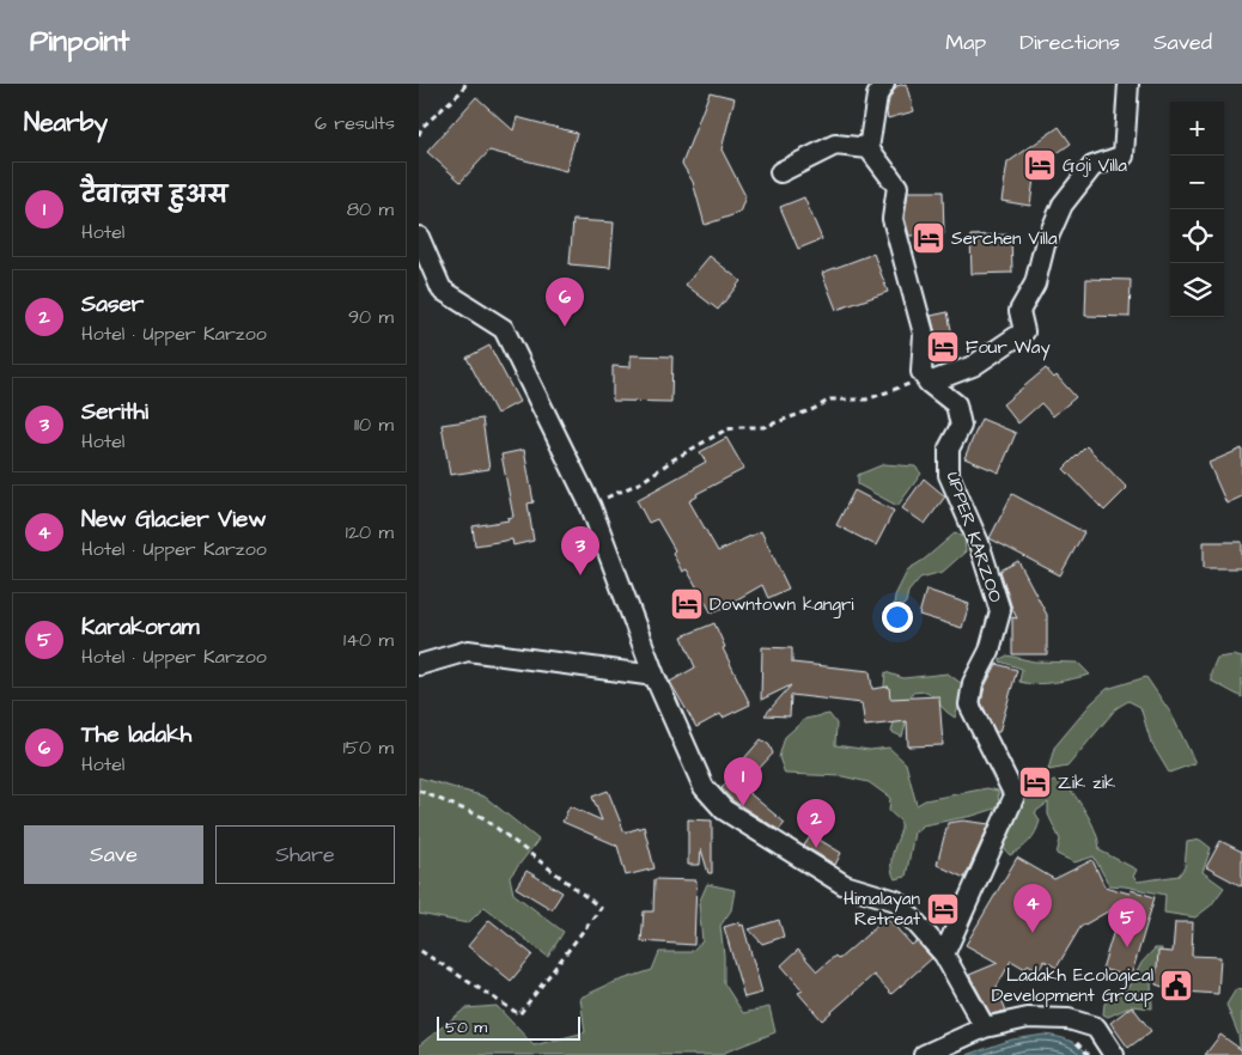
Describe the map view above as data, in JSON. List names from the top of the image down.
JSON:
{
  "streets": {
    "street": ["UPPER KARZOO"]
  },
  "places": {
    "hotel": [
      "Goji Villa",
      "Serchen Villa",
      "Four Way",
      "Downtown kangri",
      "Zik zik",
      "Himalayan Retreat"
    ],
    "public building": ["Ladakh Ecological Development Group"]
  },
  "scale_bar": "50 m",
  "page": {
    "header": "Pinpoint",
    "nav": ["Map", "Directions", "Saved"],
    "heading": ["Nearby", "6 results"],
    "map_buttons": ["+", "−"],
    "list": [
      {
        "mark": "1",
        "name": "टैवाल्रस हुअस",
        "note": "Hotel",
        "value": "80 m"
      },
      {
        "mark": "2",
        "name": "Saser",
        "note": "Hotel · Upper Karzoo",
        "value": "90 m"
      },
      {
        "mark": "3",
        "name": "Serithi",
        "note": "Hotel",
        "value": "110 m"
      },
      {
        "mark": "4",
        "name": "New Glacier View",
        "note": "Hotel · Upper Karzoo",
        "value": "120 m"
      },
      {
        "mark": "5",
        "name": "Karakoram",
        "note": "Hotel · Upper Karzoo",
        "value": "140 m"
      },
      {
        "mark": "6",
        "name": "The ladakh",
        "note": "Hotel",
        "value": "150 m"
      }
    ],
    "pins": [
      "6",
      "3",
      "1",
      "2",
      "4",
      "5"
    ],
    "buttons": ["Save", "Share"],
    "scale": "50 m"
  }
}
